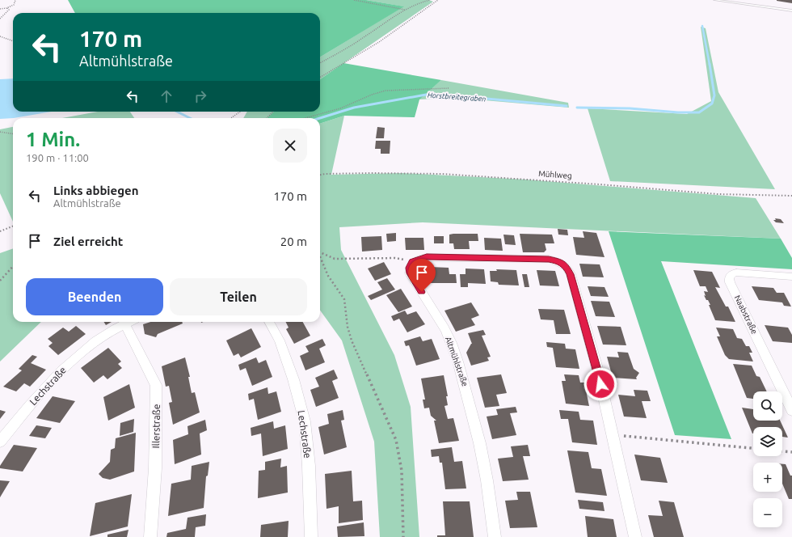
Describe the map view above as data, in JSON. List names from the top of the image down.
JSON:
{
  "streets": {
    "street": [
      "Naabstraße",
      "Altmühlstraße",
      "Lechstraße",
      "Illerstraße"
    ],
    "path": ["Mühlweg"]
  },
  "crossings": [
    ["Lechstraße", "Illerstraße"]
  ],
  "water": ["Horstbreitegraben"],
  "page": {
    "turn": ["170 m", "Altmühlstraße"],
    "heading": ["1 Min.", "190 m · 11:00"],
    "list": [
      {
        "name": "Links abbiegen",
        "note": "Altmühlstraße",
        "value": "170 m"
      },
      {
        "name": "Ziel erreicht",
        "value": "20 m"
      }
    ],
    "buttons": ["Beenden", "Teilen"],
    "map_buttons": ["+", "−"]
  }
}
